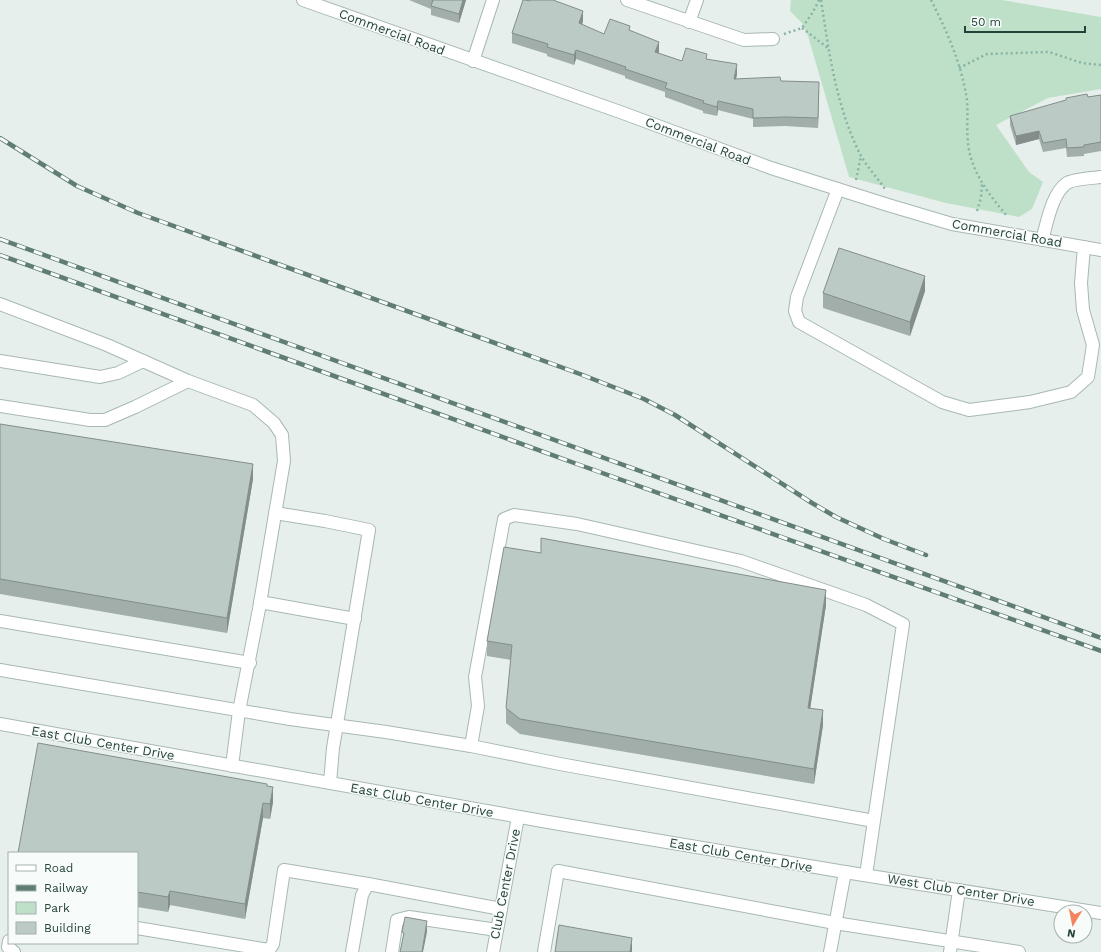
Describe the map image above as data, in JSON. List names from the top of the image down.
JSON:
{
  "streets": {
    "street": [
      "Commercial Road",
      "East Club Center Drive",
      "Club Center Drive",
      "West Club Center Drive"
    ]
  },
  "crossings": [
    ["East Club Center Drive", "Club Center Drive"],
    ["East Club Center Drive", "West Club Center Drive"]
  ],
  "legend": [
    "Road",
    "Railway",
    "Park",
    "Building"
  ],
  "scale_bar": "50 m",
  "north": "bottom"
}
